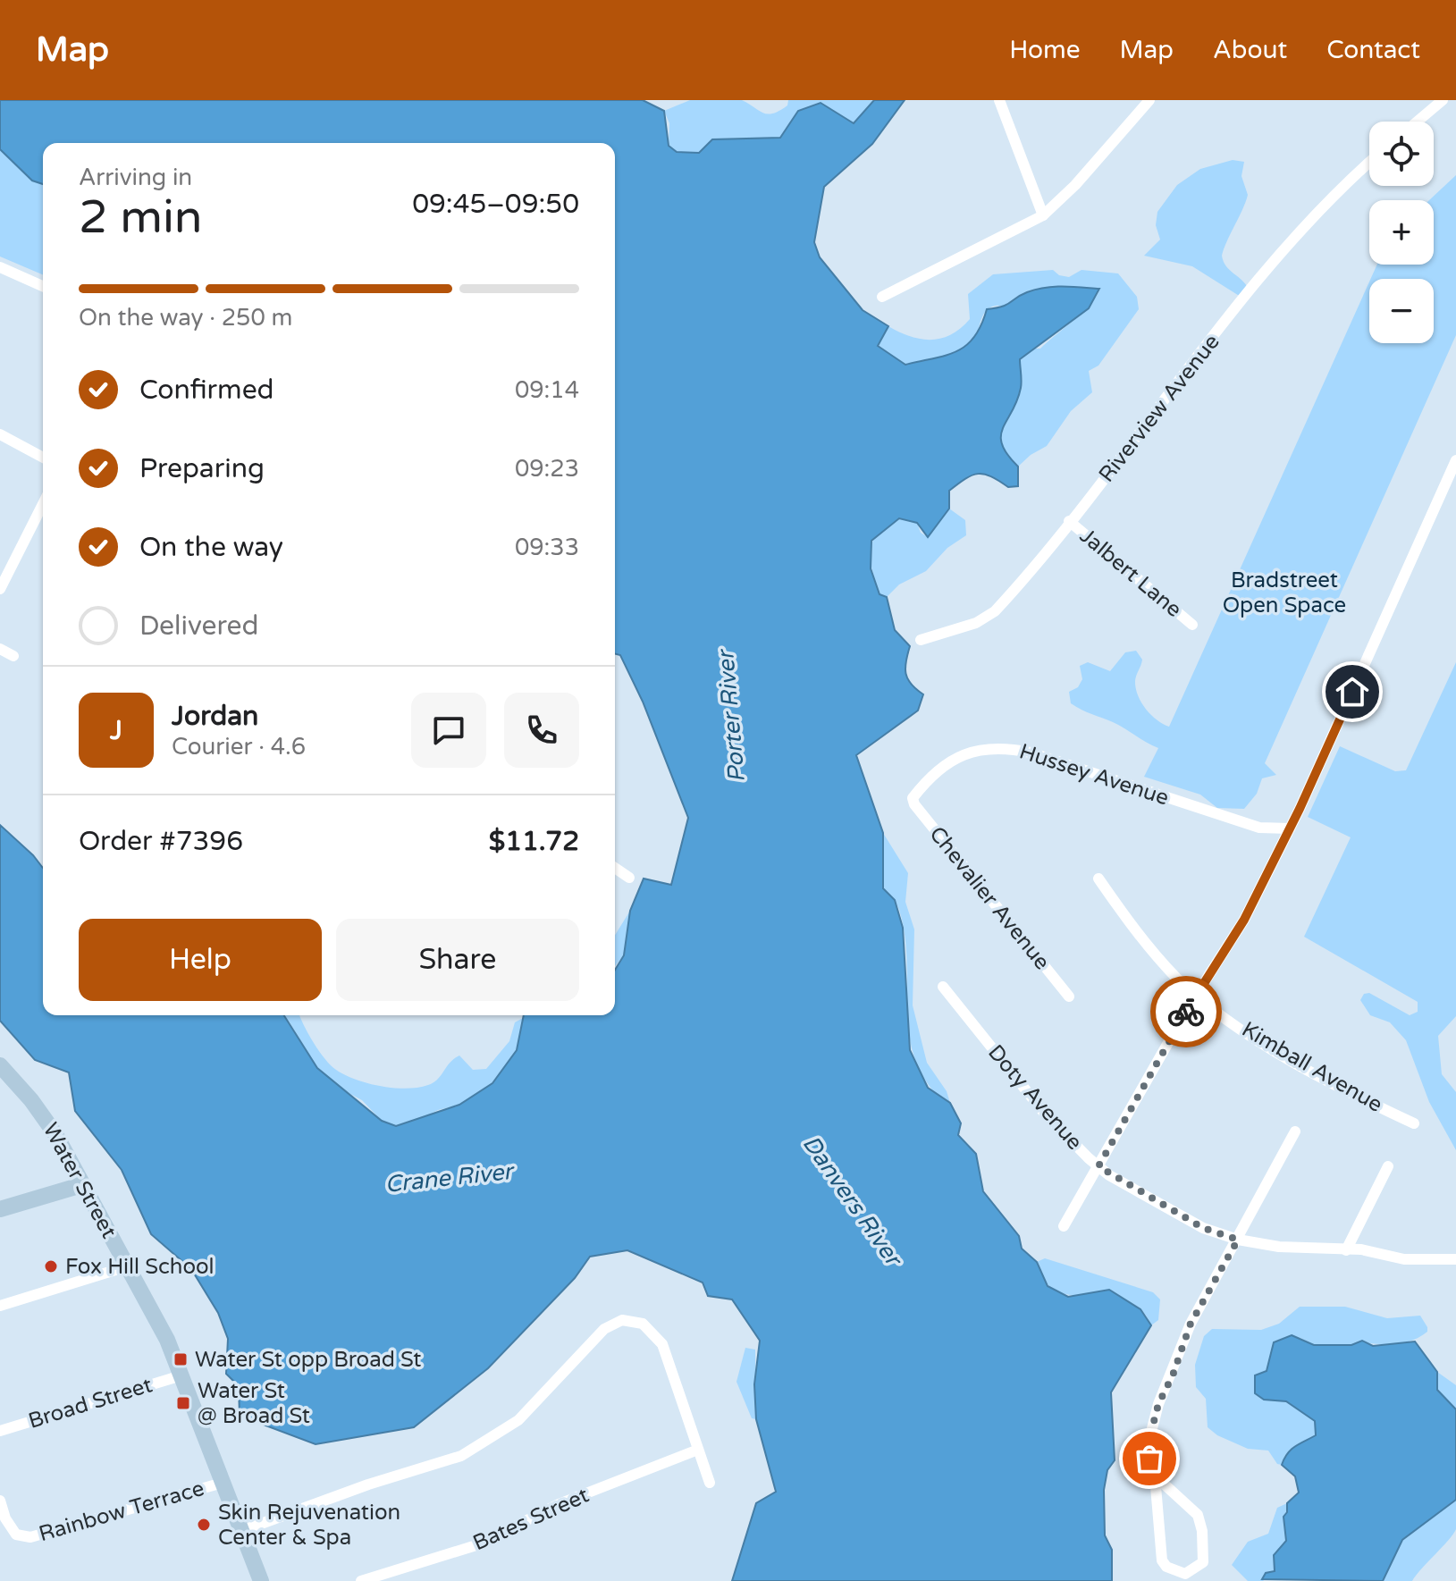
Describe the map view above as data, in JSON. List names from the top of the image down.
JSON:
{
  "streets": {
    "main road": ["Water Street"],
    "street": [
      "Riverview Avenue",
      "Jalbert Lane",
      "Hussey Avenue",
      "Chevalier Avenue",
      "Kimball Avenue",
      "Doty Avenue",
      "Broad Street",
      "Rainbow Terrace",
      "Bates Street"
    ]
  },
  "crossings": [
    ["Riverview Avenue", "Jalbert Lane"],
    ["Hussey Avenue", "Chevalier Avenue"],
    ["Water Street", "Broad Street"],
    ["Water Street", "Rainbow Terrace"]
  ],
  "water": ["Porter River", "Crane River", "Danvers River"],
  "parks": ["Bradstreet Open Space"],
  "places": {
    "other": ["Fox Hill School", "Skin Rejuvenation Center & Spa"],
    "transit": ["Water St opp Broad St", "Water St @ Broad St"]
  },
  "page": {
    "header": "Map",
    "nav": [
      "Home",
      "Map",
      "About",
      "Contact"
    ],
    "map_buttons": ["+", "−"],
    "heading": ["2 min", "Arriving in", "09:45–09:50"],
    "panel": [
      "Jordan",
      "Courier · 4.6",
      "Order #7396",
      "$11.72"
    ],
    "bar": "On the way · 250 m",
    "list": [
      ["Confirmed", "09:14"],
      ["Preparing", "09:23"],
      ["On the way", "09:33"],
      "Delivered"
    ],
    "round": "J",
    "buttons": ["Help", "Share"]
  }
}
